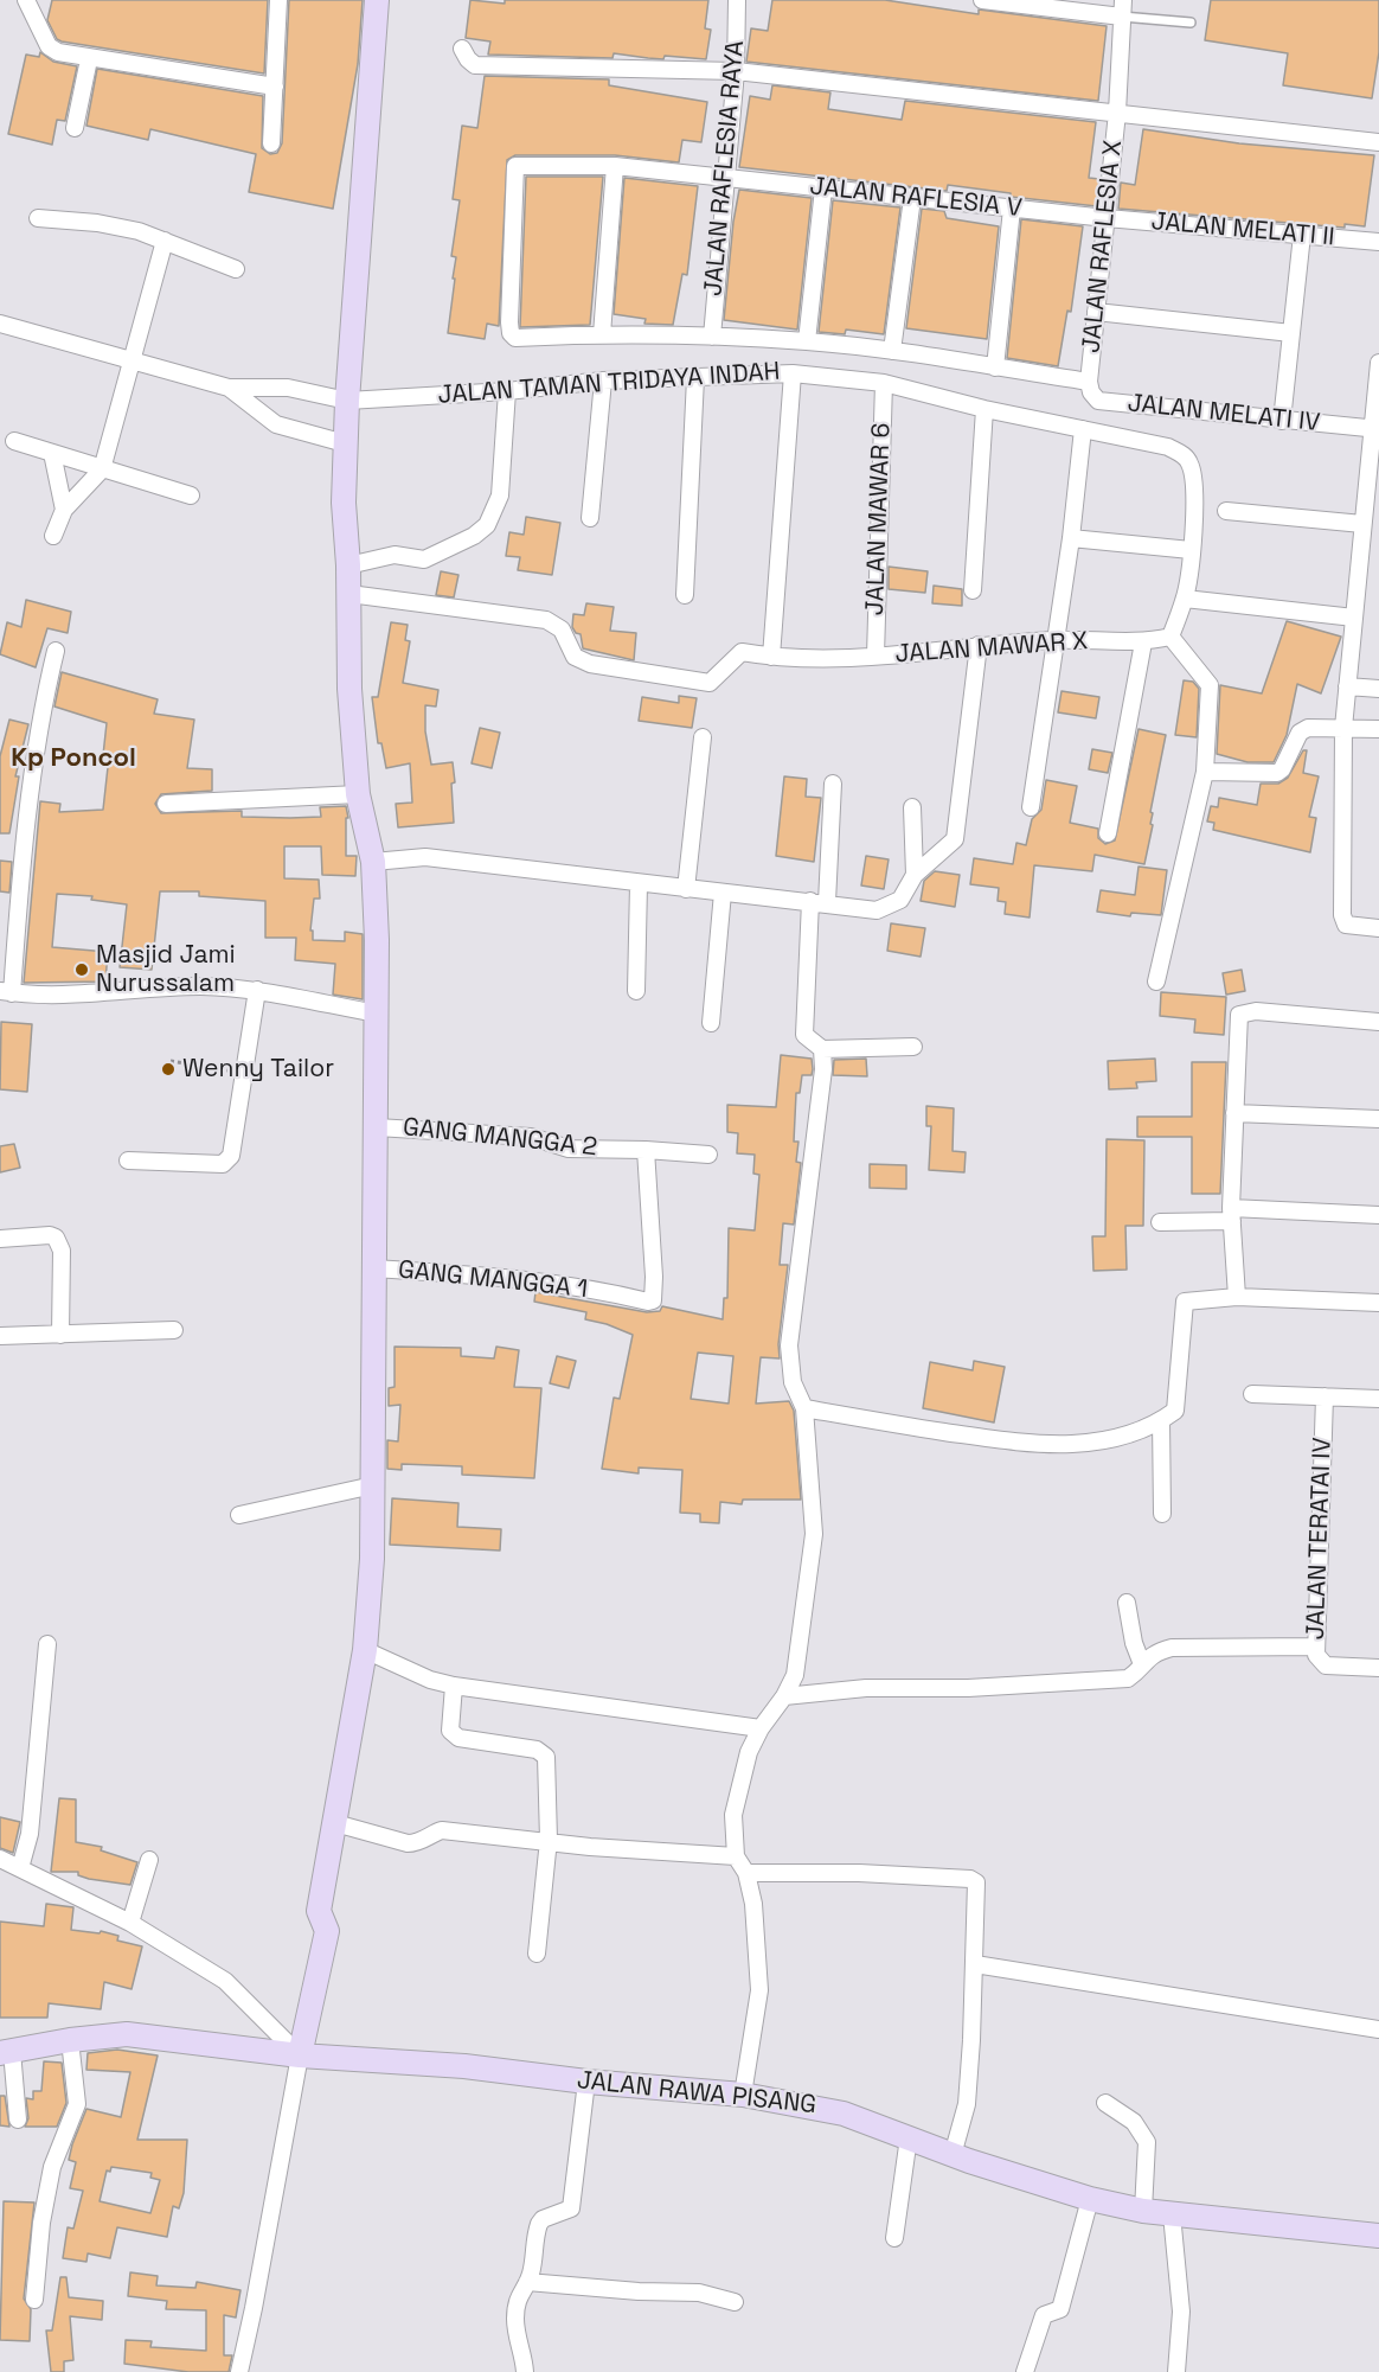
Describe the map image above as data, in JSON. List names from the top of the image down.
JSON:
{
  "streets": {
    "street": [
      "JALAN RAFLESIA RAYA",
      "JALAN RAFLESIA V",
      "JALAN MELATI II",
      "JALAN RAFLESIA X",
      "JALAN TAMAN TRIDAYA INDAH",
      "JALAN MELATI IV",
      "JALAN MAWAR 6",
      "JALAN MAWAR X",
      "GANG MANGGA 2",
      "GANG MANGGA 1",
      "JALAN TERATAI IV",
      "JALAN RAWA PISANG"
    ]
  },
  "crossings": [
    ["JALAN RAFLESIA RAYA", "JALAN RAFLESIA V"],
    ["JALAN RAFLESIA V", "JALAN MELATI II"],
    ["JALAN RAFLESIA V", "JALAN RAFLESIA X"],
    ["JALAN MELATI II", "JALAN RAFLESIA X"],
    ["JALAN RAFLESIA X", "JALAN MELATI IV"],
    ["JALAN TAMAN TRIDAYA INDAH", "JALAN MAWAR 6"],
    ["JALAN MAWAR 6", "JALAN MAWAR X"],
    ["GANG MANGGA 2", "GANG MANGGA 1"]
  ],
  "districts": ["Kp Poncol"],
  "places": ["Masjid Jami Nurussalam", "Wenny Tailor"]
}
